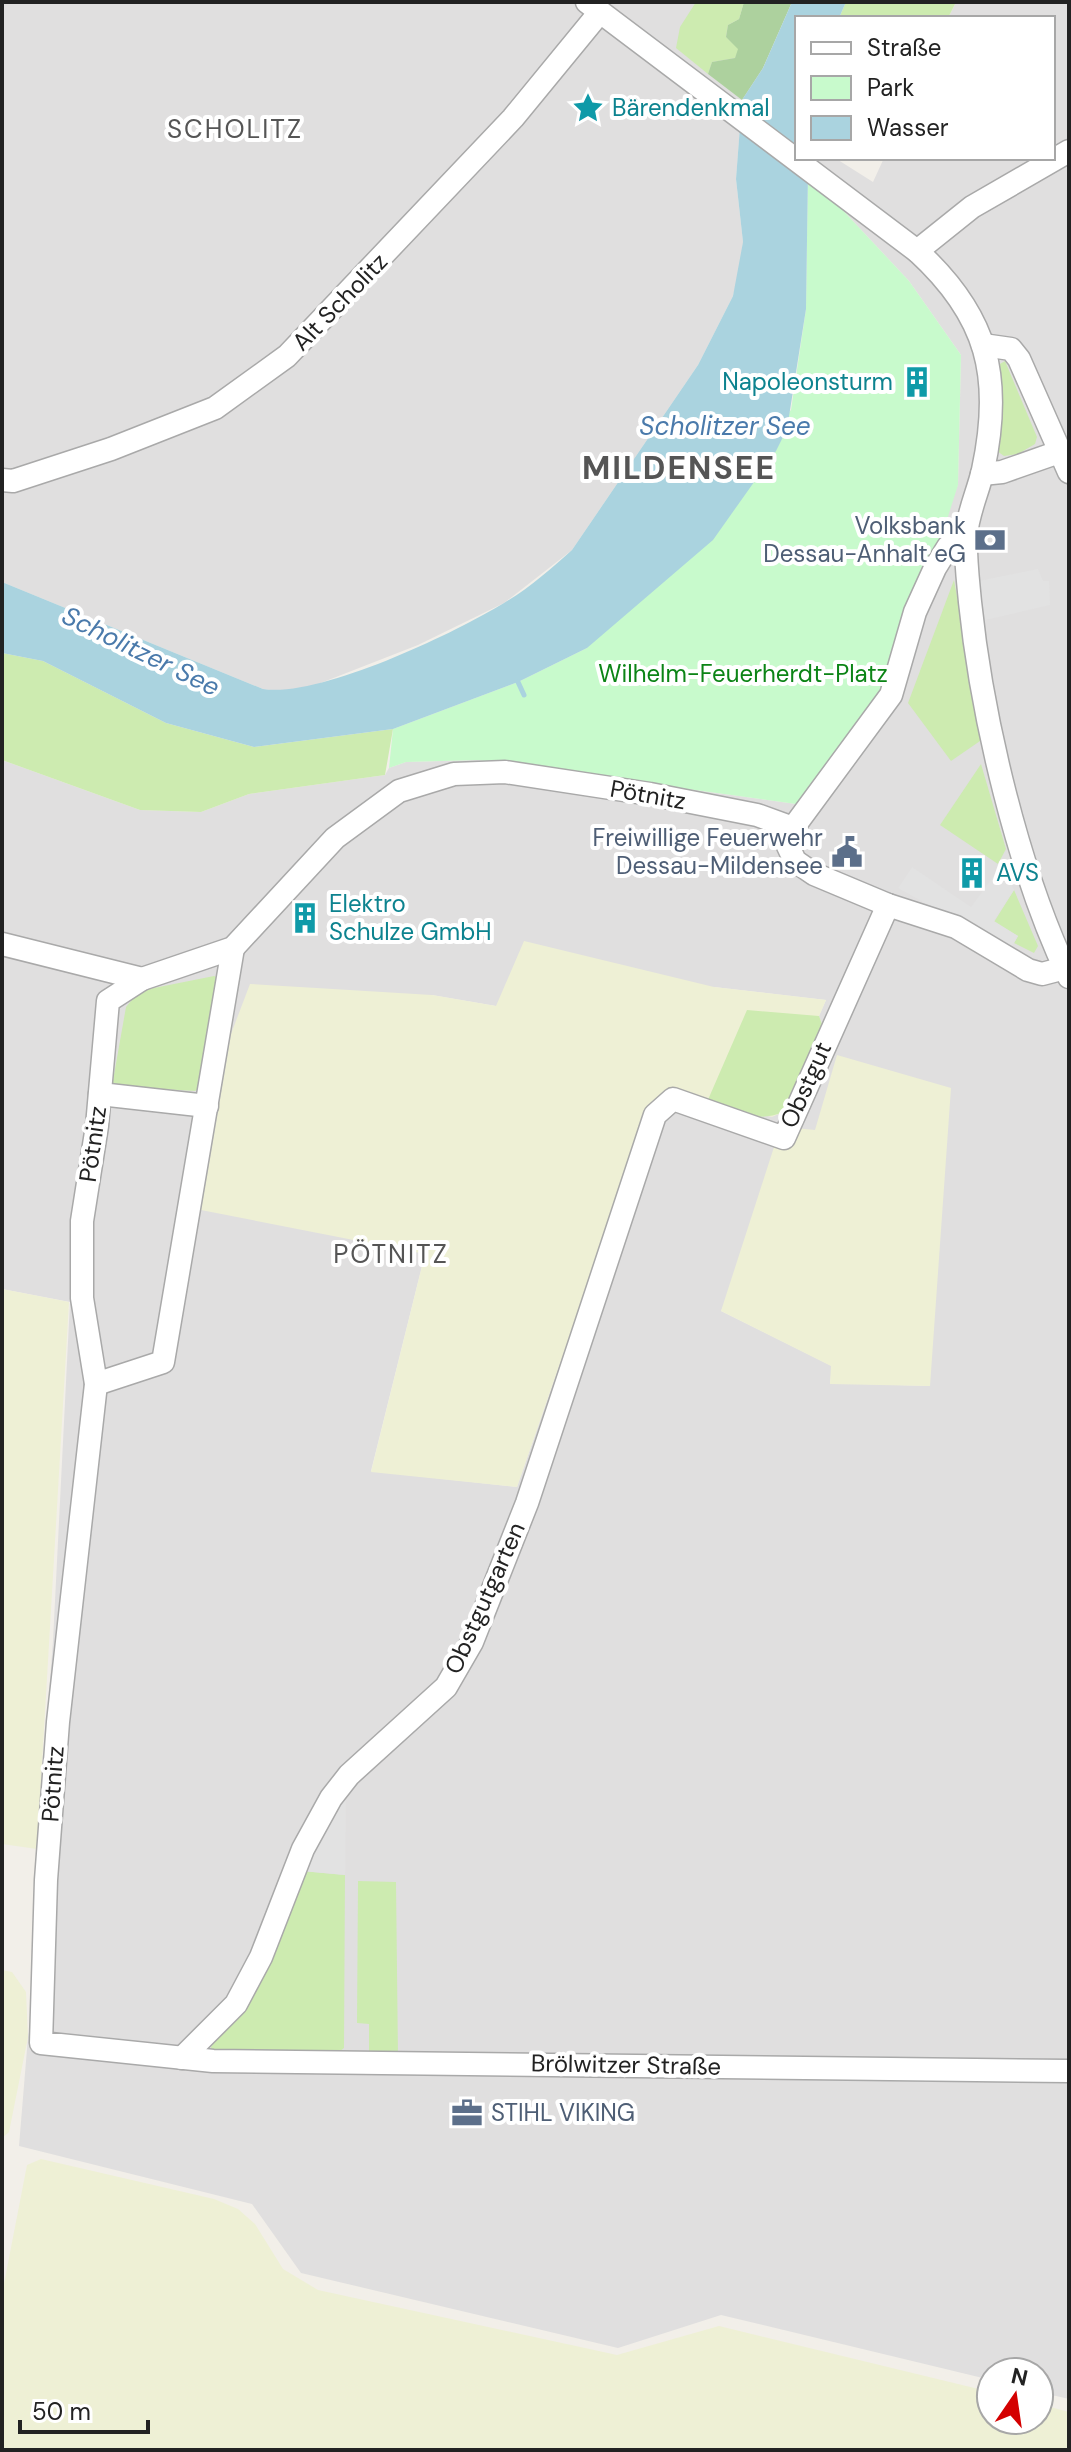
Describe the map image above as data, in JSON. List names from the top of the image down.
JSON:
{
  "streets": {
    "street": [
      "Alt Scholitz",
      "Pötnitz",
      "Obstgut",
      "Obstgutgarten",
      "Brölwitzer Straße"
    ]
  },
  "crossings": [
    ["Pötnitz", "Obstgutgarten"],
    ["Pötnitz", "Brölwitzer Straße"],
    ["Obstgut", "Obstgutgarten"],
    ["Obstgutgarten", "Brölwitzer Straße"]
  ],
  "districts": ["SCHOLITZ", "MILDENSEE", "PÖTNITZ"],
  "water": ["Scholitzer See"],
  "parks": ["Wilhelm-Feuerherdt-Platz"],
  "places": {
    "place": ["Bärendenkmal"],
    "building": ["Napoleonsturm", "AVS", "Elektro Schulze GmbH"],
    "bank": ["Volksbank Dessau-Anhalt eG"],
    "public building": ["Freiwillige Feuerwehr Dessau-Mildensee"],
    "office": ["STIHL VIKING"]
  },
  "legend": ["Straße", "Park", "Wasser"],
  "scale_bar": "50 m",
  "north": "top"
}
